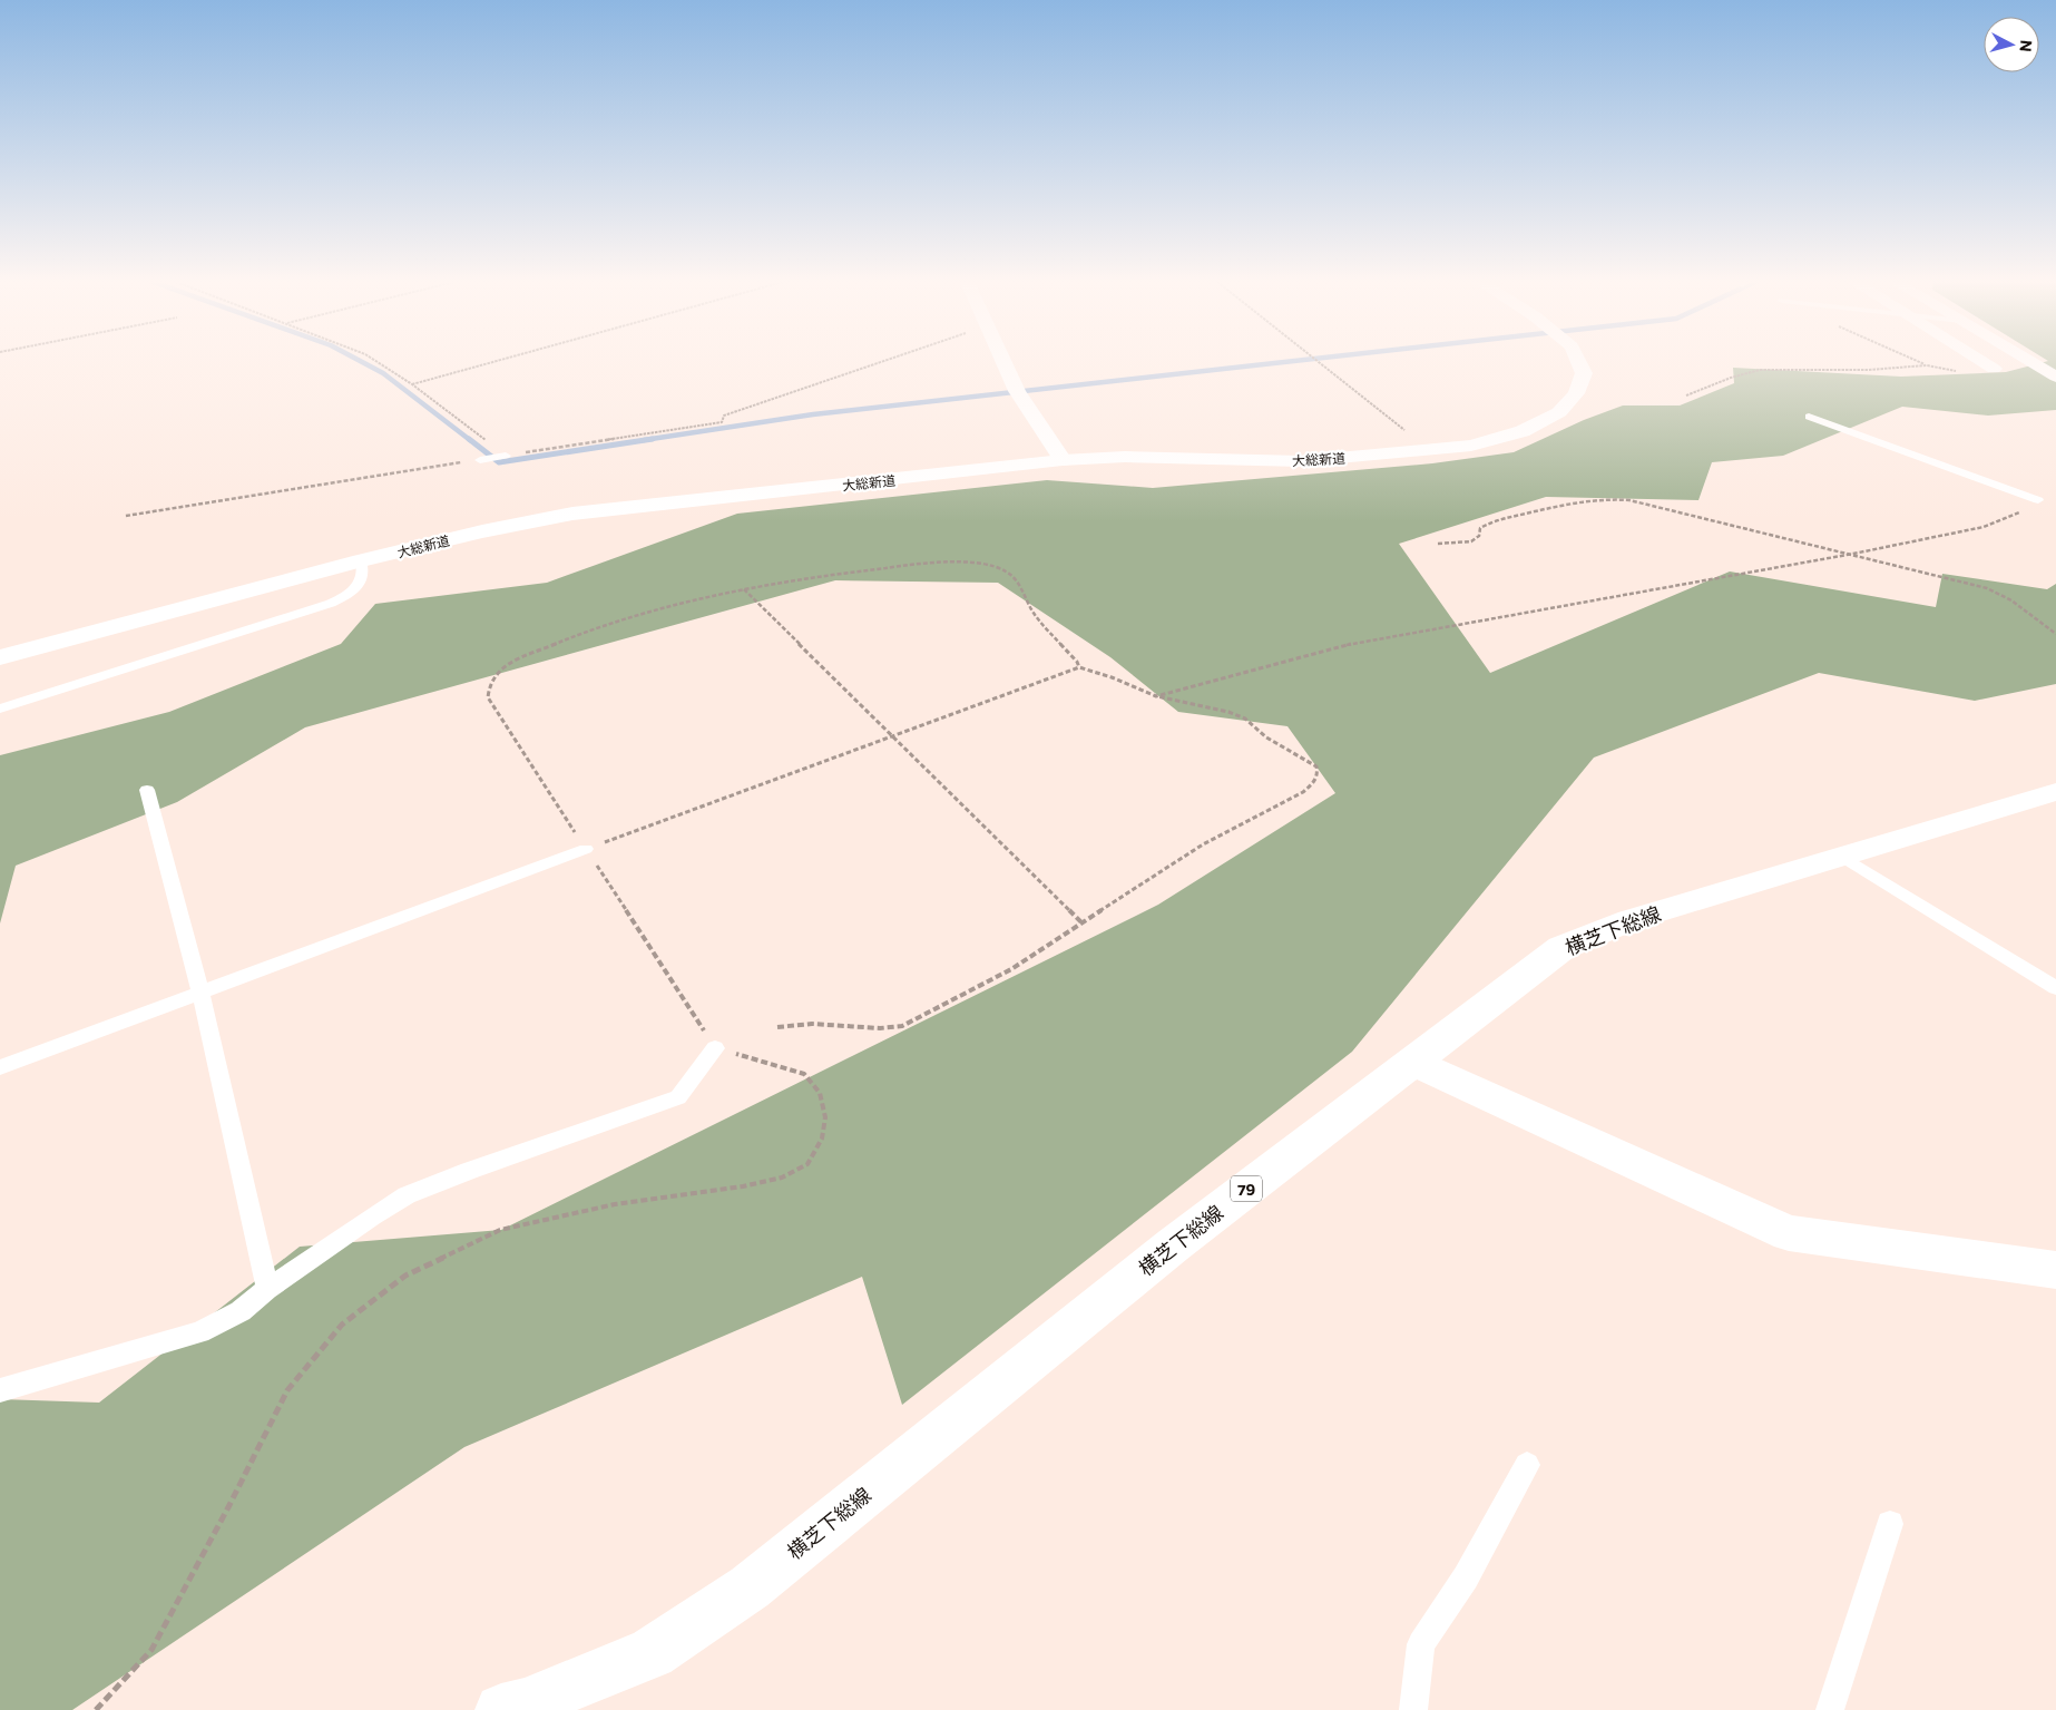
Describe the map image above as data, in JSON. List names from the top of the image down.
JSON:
{
  "streets": {
    "main road": ["大総新道", "横芝下総線", "79"]
  },
  "north": "right"
}
